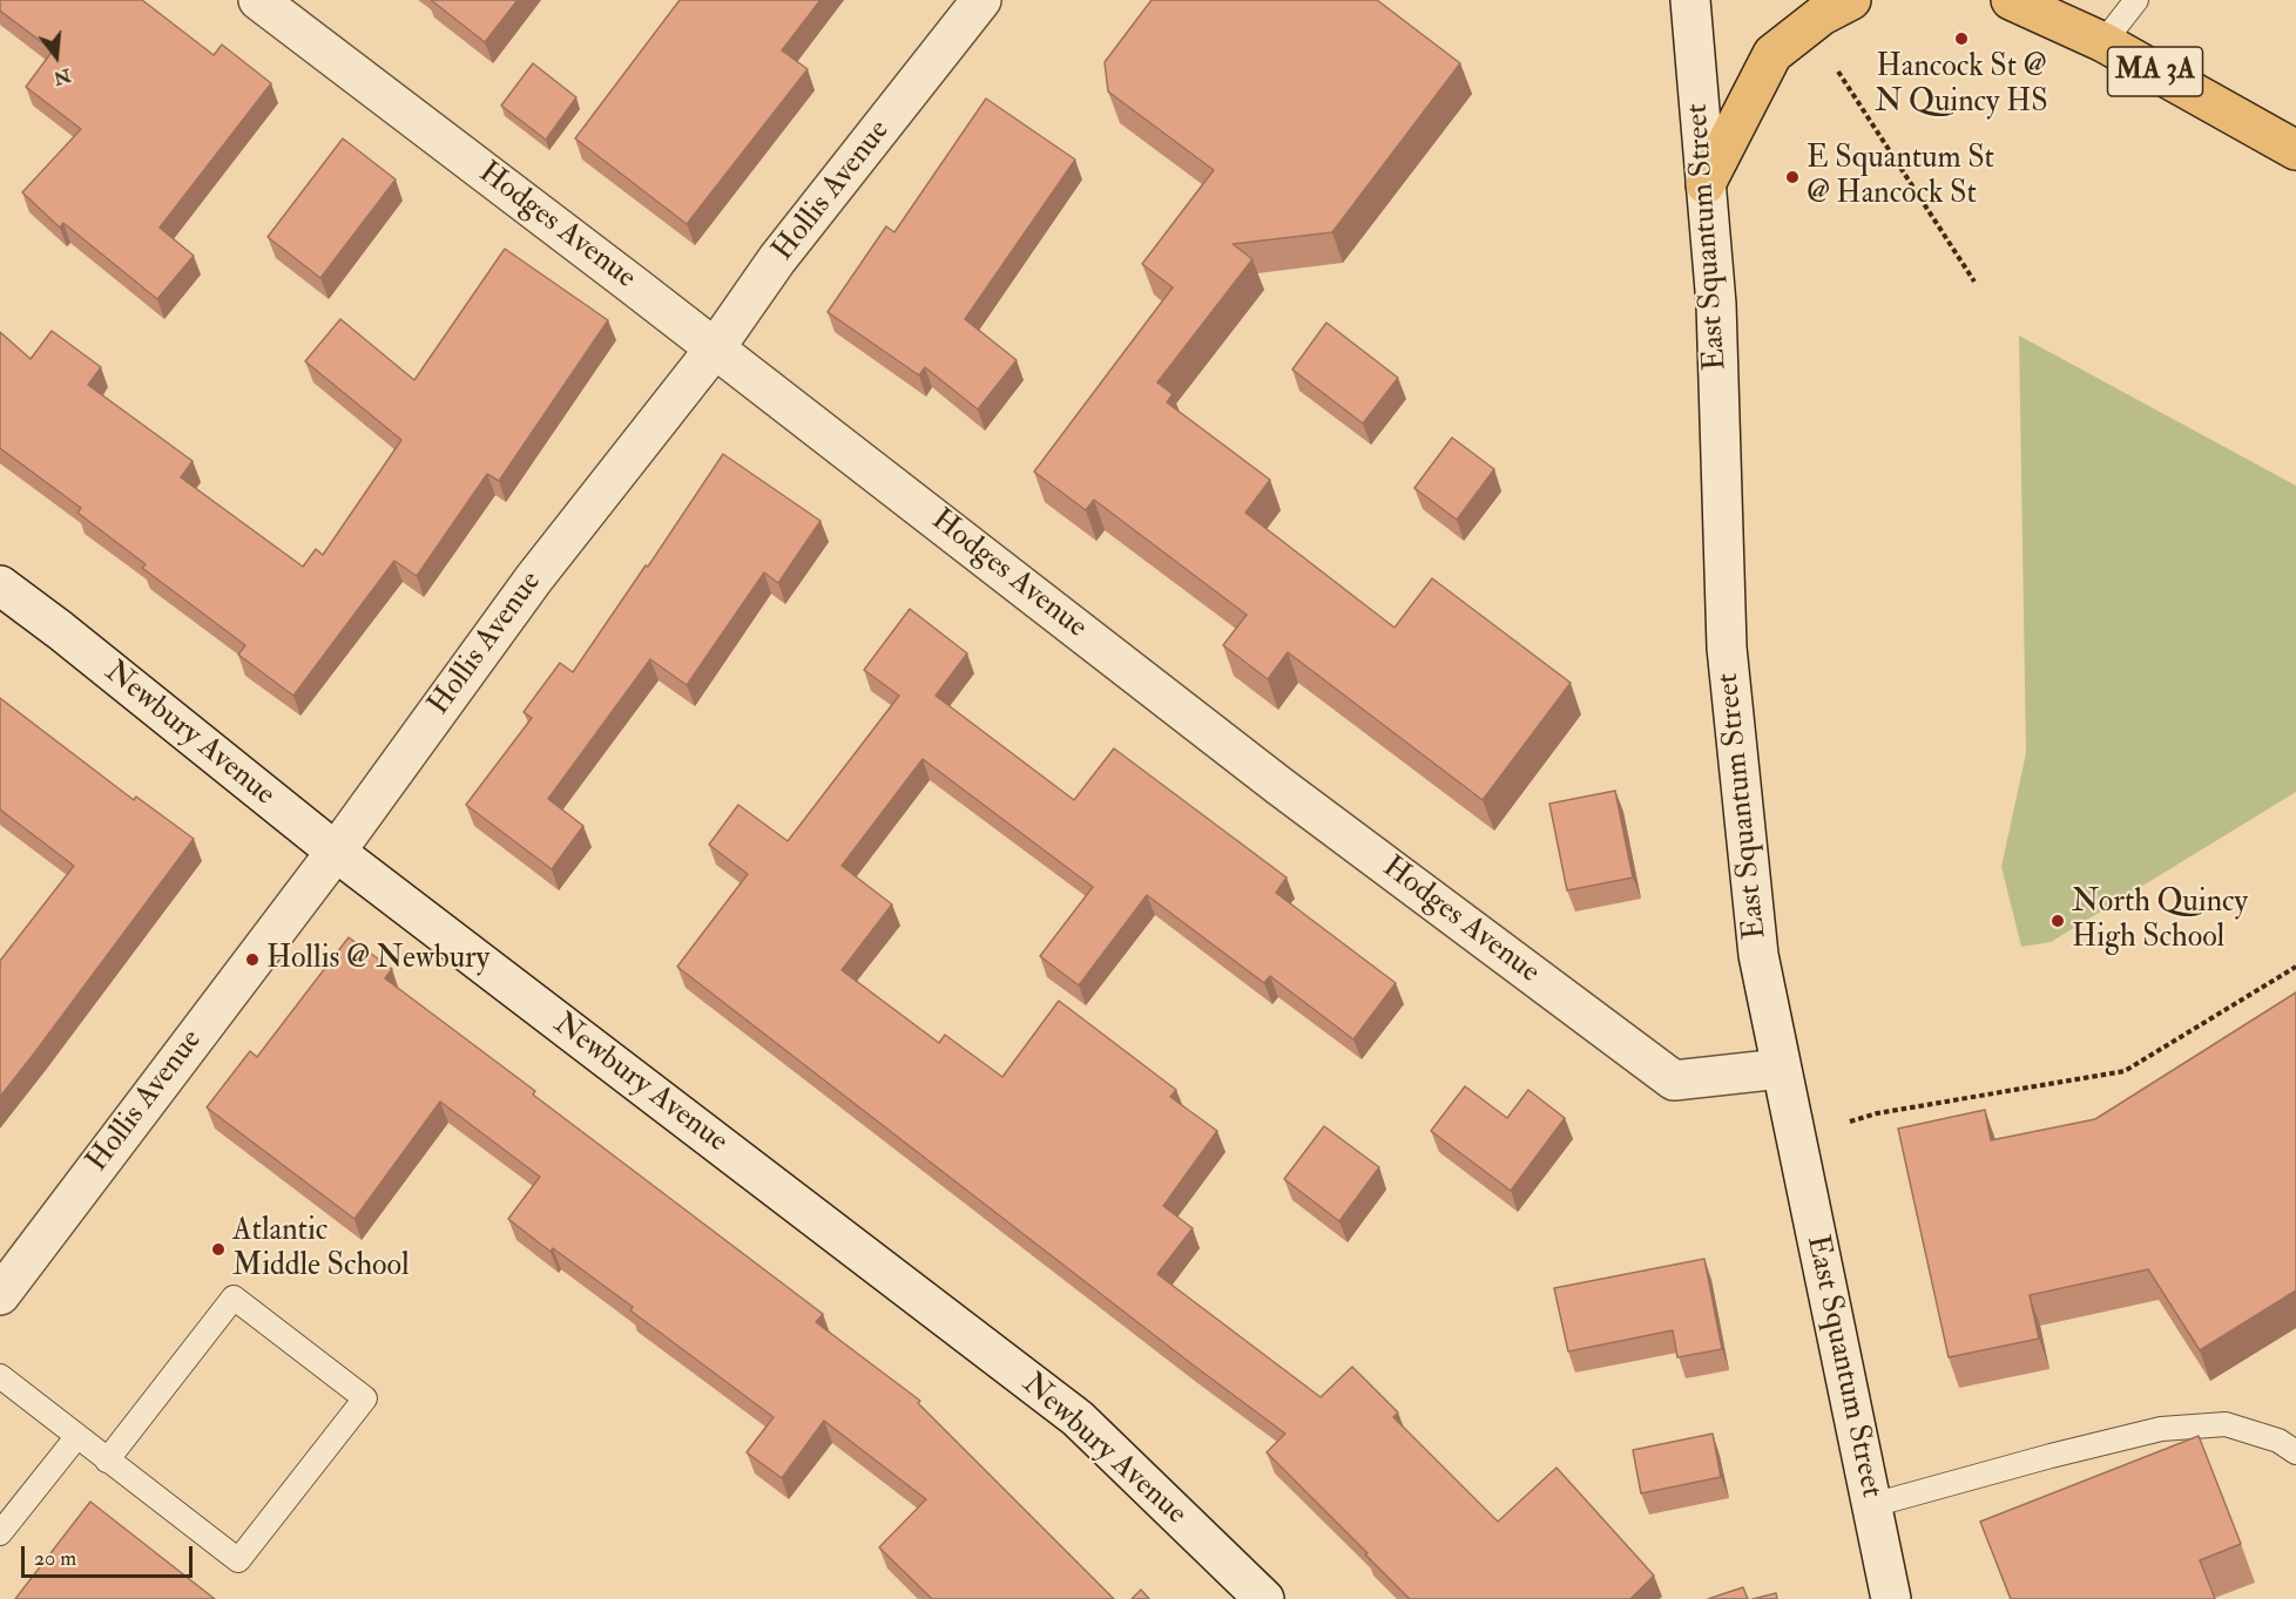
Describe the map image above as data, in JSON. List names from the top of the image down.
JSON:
{
  "streets": {
    "main road": ["MA 3A"],
    "street": [
      "Hollis Avenue",
      "Hodges Avenue",
      "East Squantum Street",
      "Newbury Avenue"
    ]
  },
  "crossings": [
    ["Hollis Avenue", "Hodges Avenue"],
    ["Hollis Avenue", "Newbury Avenue"],
    ["Hodges Avenue", "East Squantum Street"]
  ],
  "places": [
    "Hancock St @ N Quincy HS",
    "E Squantum St @ Hancock St",
    "North Quincy High School",
    "Hollis @ Newbury",
    "Atlantic Middle School"
  ],
  "scale_bar": "20 m",
  "north": "bottom"
}
